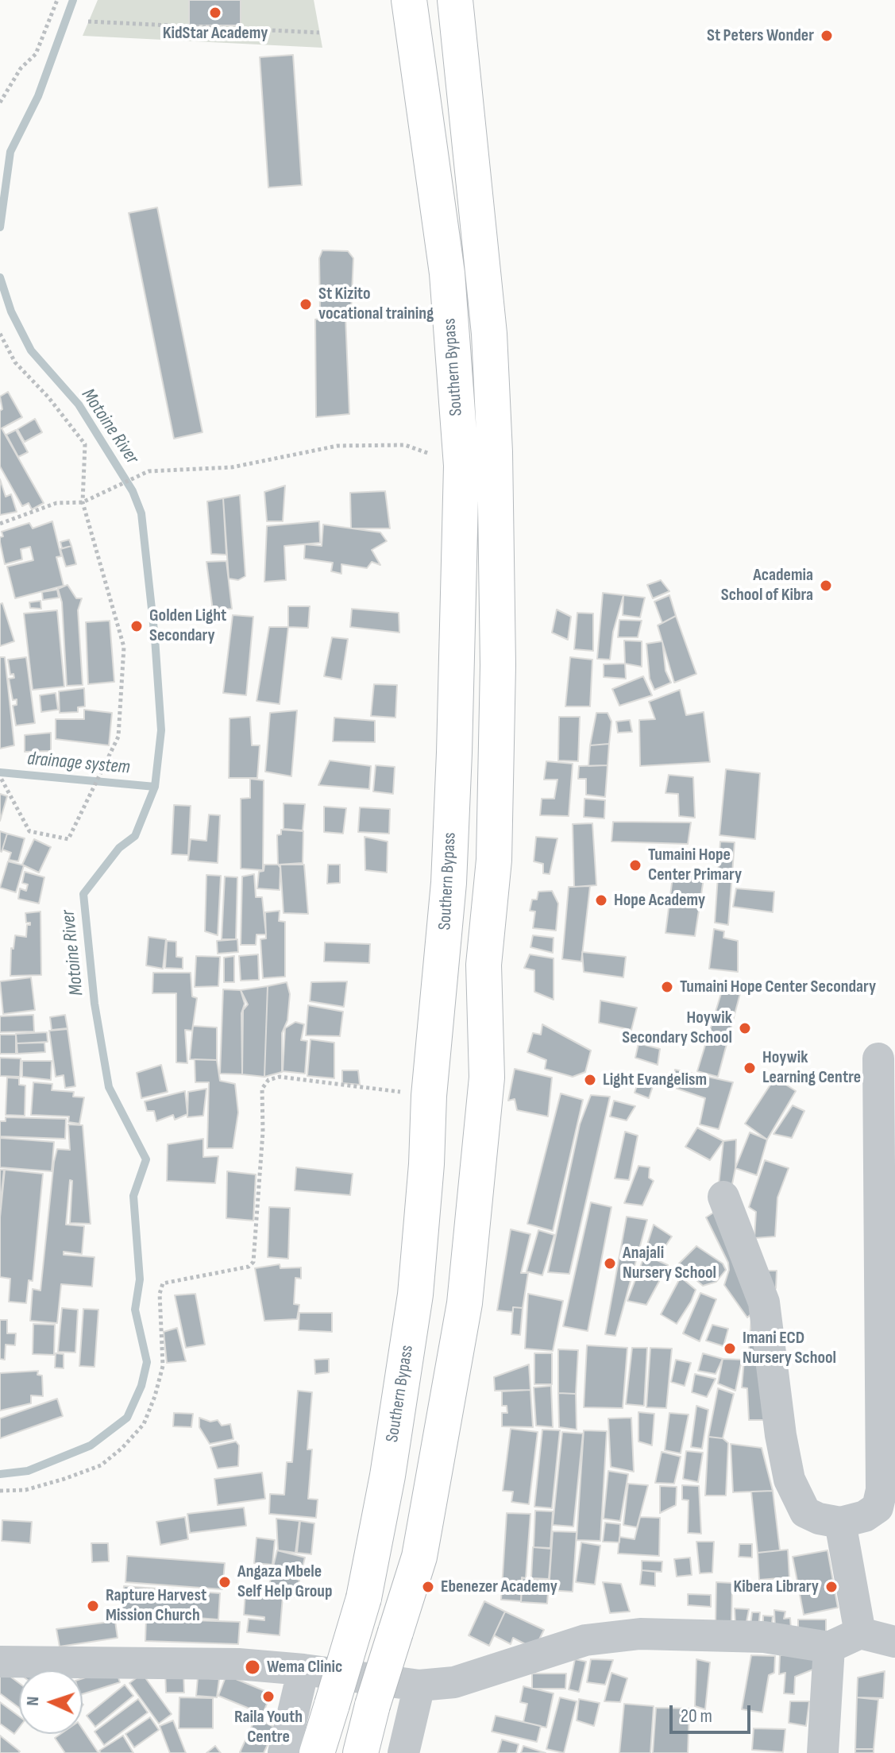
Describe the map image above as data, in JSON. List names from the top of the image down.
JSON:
{
  "streets": {
    "highway": ["Southern Bypass"]
  },
  "water": ["Motoine River", "drainage system"],
  "places": [
    "KidStar Academy",
    "St Peters Wonder",
    "St Kizito vocational training",
    "Academia School of Kibra",
    "Golden Light Secondary",
    "Tumaini Hope Center Primary",
    "Hope Academy",
    "Tumaini Hope Center Secondary",
    "Hoywik Secondary School",
    "Hoywik Learning Centre",
    "Light Evangelism",
    "Anajali Nursery School",
    "Imani ECD Nursery School",
    "Angaza Mbele Self Help Group",
    "Ebenezer Academy",
    "Kibera Library",
    "Rapture Harvest Mission Church",
    "Wema Clinic",
    "Raila Youth Centre"
  ],
  "scale_bar": "20 m",
  "north": "left"
}
